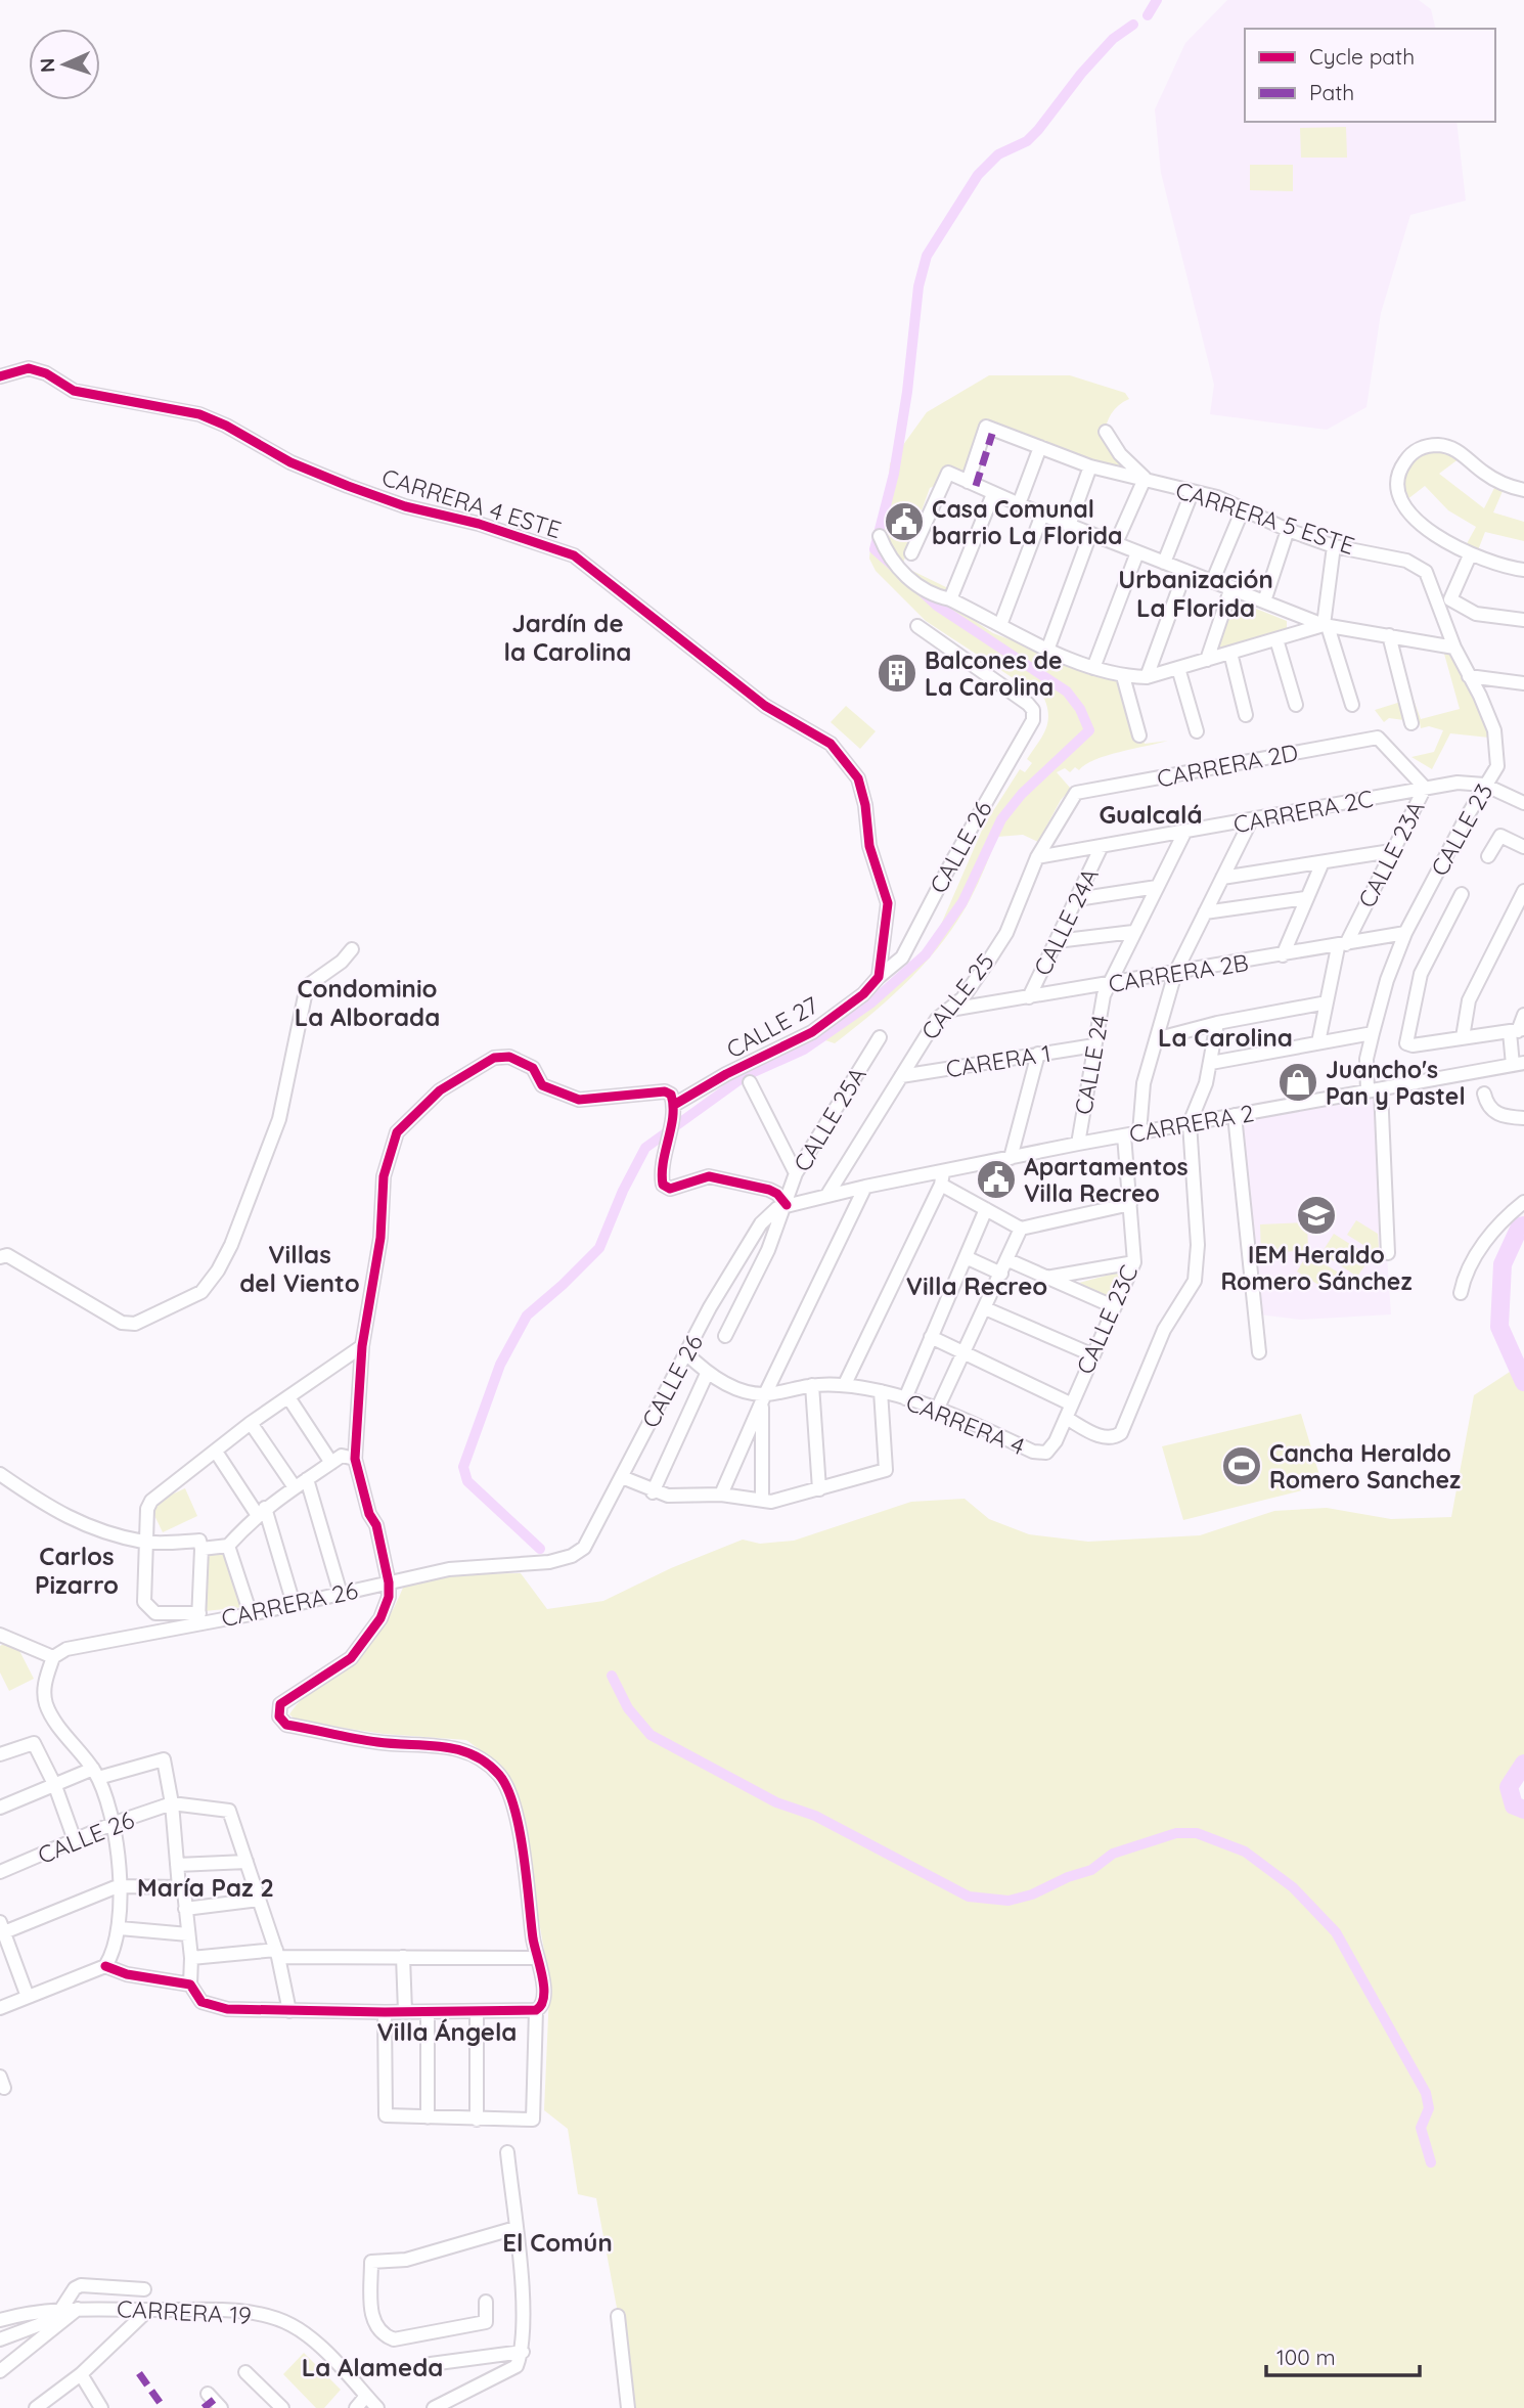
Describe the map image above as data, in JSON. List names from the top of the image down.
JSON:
{
  "streets": {
    "street": [
      "CARRERA 4 ESTE",
      "CARRERA 5 ESTE",
      "CARRERA 2D",
      "CARRERA 2C",
      "CALLE 23",
      "CALLE 26",
      "CALLE 23A",
      "CALLE 24A",
      "CARRERA 2B",
      "CALLE 25",
      "CALLE 27",
      "CARERA 1",
      "CALLE 24",
      "CALLE 25A",
      "CARRERA 2",
      "CALLE 23C",
      "CARRERA 4",
      "CARRERA 26",
      "CARRERA 19"
    ]
  },
  "crossings": [
    ["CARRERA 4 ESTE", "CALLE 26"],
    ["CARRERA 4 ESTE", "CALLE 27"],
    ["CARRERA 5 ESTE", "CALLE 23"],
    ["CARRERA 2D", "CALLE 23A"],
    ["CARRERA 2D", "CALLE 25"],
    ["CARRERA 2C", "CALLE 23"],
    ["CARRERA 2C", "CALLE 23A"],
    ["CARRERA 2C", "CALLE 24A"],
    ["CARRERA 2C", "CALLE 25"],
    ["CARRERA 2C", "CALLE 24"],
    ["CALLE 23", "CARRERA 2B"],
    ["CALLE 23", "CARRERA 2"],
    ["CALLE 26", "CALLE 27"],
    ["CALLE 26", "CALLE 25A"],
    ["CALLE 26", "CARRERA 2"],
    ["CALLE 26", "CARRERA 4"],
    ["CALLE 26", "CARRERA 26"],
    ["CALLE 23A", "CARRERA 2B"],
    ["CALLE 24A", "CARRERA 2B"],
    ["CARRERA 2B", "CALLE 25"],
    ["CARRERA 2B", "CALLE 24"],
    ["CALLE 25", "CARERA 1"],
    ["CALLE 25", "CARRERA 2"],
    ["CARERA 1", "CALLE 24"],
    ["CALLE 24", "CARRERA 2"],
    ["CALLE 25A", "CARRERA 2"],
    ["CARRERA 2", "CALLE 23C"],
    ["CALLE 23C", "CARRERA 4"]
  ],
  "districts": [
    "Urbanización La Florida",
    "Jardín de la Carolina",
    "Gualcalá",
    "Condominio La Alborada",
    "La Carolina",
    "Villas del Viento",
    "Villa Recreo",
    "Carlos Pizarro",
    "María Paz 2",
    "Villa Ángela",
    "El Común",
    "La Alameda"
  ],
  "places": {
    "public building": ["Casa Comunal barrio La Florida", "Apartamentos Villa Recreo"],
    "building": ["Balcones de La Carolina"],
    "shop": ["Juancho's Pan y Pastel"],
    "school or university": ["IEM Heraldo Romero Sánchez"],
    "sports": ["Cancha Heraldo Romero Sanchez"]
  },
  "legend": ["Cycle path", "Path"],
  "scale_bar": "100 m",
  "north": "left"
}
